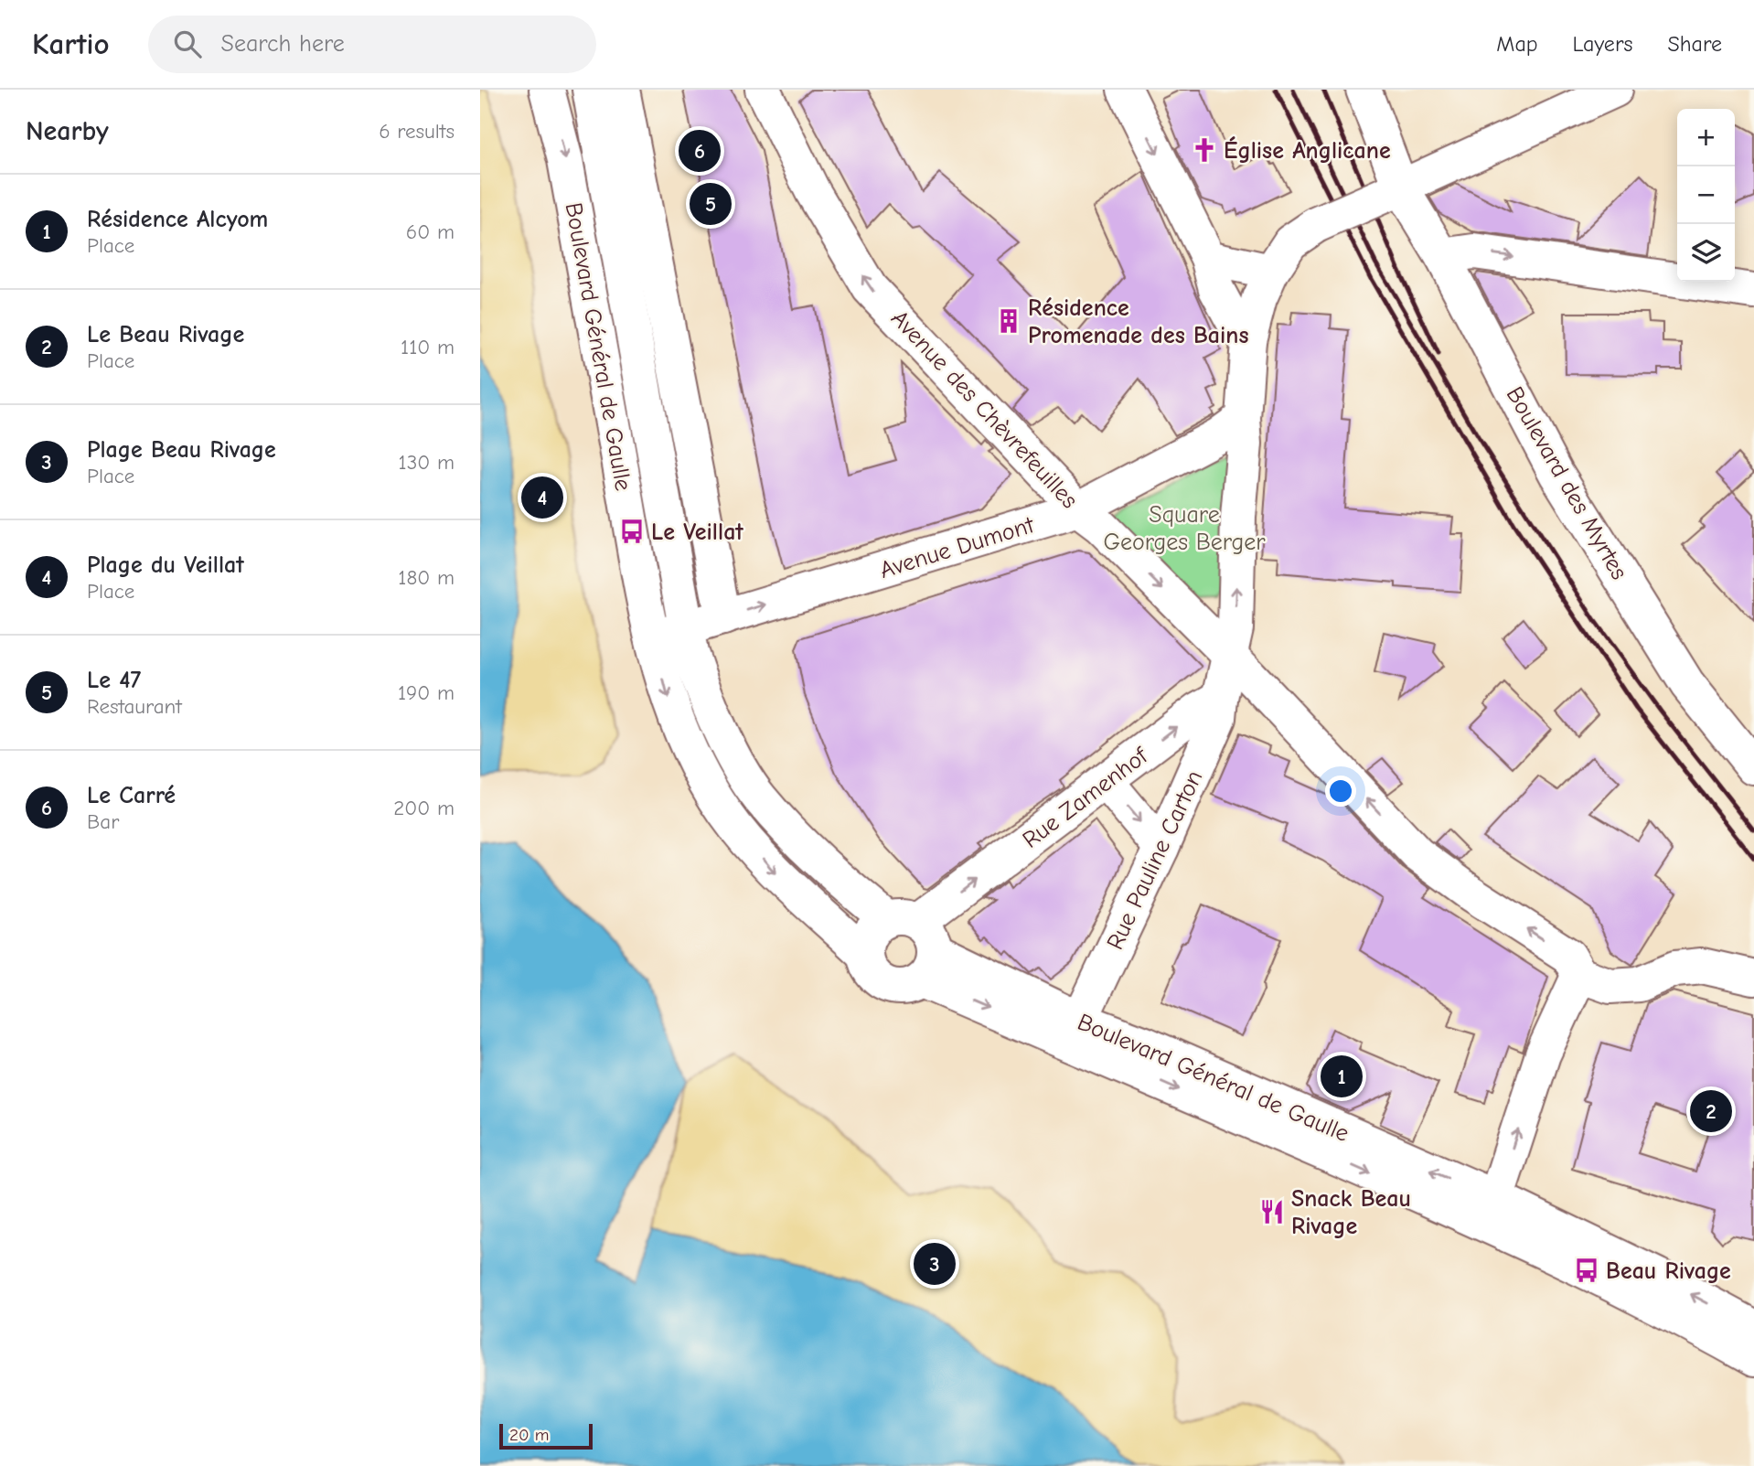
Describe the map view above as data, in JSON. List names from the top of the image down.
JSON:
{
  "streets": {
    "street": [
      "Boulevard Général de Gaulle",
      "Avenue des Chèvrefeuilles",
      "Boulevard des Myrtes",
      "Avenue Dumont",
      "Rue Zamenhof",
      "Rue Pauline Carton"
    ]
  },
  "crossings": [
    ["Boulevard Général de Gaulle", "Avenue Dumont"],
    ["Boulevard Général de Gaulle", "Rue Zamenhof"],
    ["Boulevard Général de Gaulle", "Rue Pauline Carton"],
    ["Avenue des Chèvrefeuilles", "Avenue Dumont"],
    ["Rue Zamenhof", "Rue Pauline Carton"]
  ],
  "one_way": ["Avenue Dumont", "Rue Zamenhof"],
  "parks": ["Square Georges Berger"],
  "places": {
    "church": ["Église Anglicane"],
    "building": ["Résidence Promenade des Bains"],
    "bus stop": ["Le Veillat", "Beau Rivage"],
    "restaurant": ["Snack Beau Rivage"]
  },
  "scale_bar": "20 m",
  "page": {
    "header": "Kartio",
    "search": "Search here",
    "nav": ["Map", "Layers", "Share"],
    "heading": ["Nearby", "6 results"],
    "map_buttons": ["+", "−"],
    "pins": [
      "6",
      "5",
      "4",
      "1",
      "2",
      "3"
    ],
    "list": [
      {
        "mark": "1",
        "name": "Résidence Alcyom",
        "note": "Place",
        "value": "60 m"
      },
      {
        "mark": "2",
        "name": "Le Beau Rivage",
        "note": "Place",
        "value": "110 m"
      },
      {
        "mark": "3",
        "name": "Plage Beau Rivage",
        "note": "Place",
        "value": "130 m"
      },
      {
        "mark": "4",
        "name": "Plage du Veillat",
        "note": "Place",
        "value": "180 m"
      },
      {
        "mark": "5",
        "name": "Le 47",
        "note": "Restaurant",
        "value": "190 m"
      },
      {
        "mark": "6",
        "name": "Le Carré",
        "note": "Bar",
        "value": "200 m"
      }
    ],
    "scale": "20 m"
  }
}
